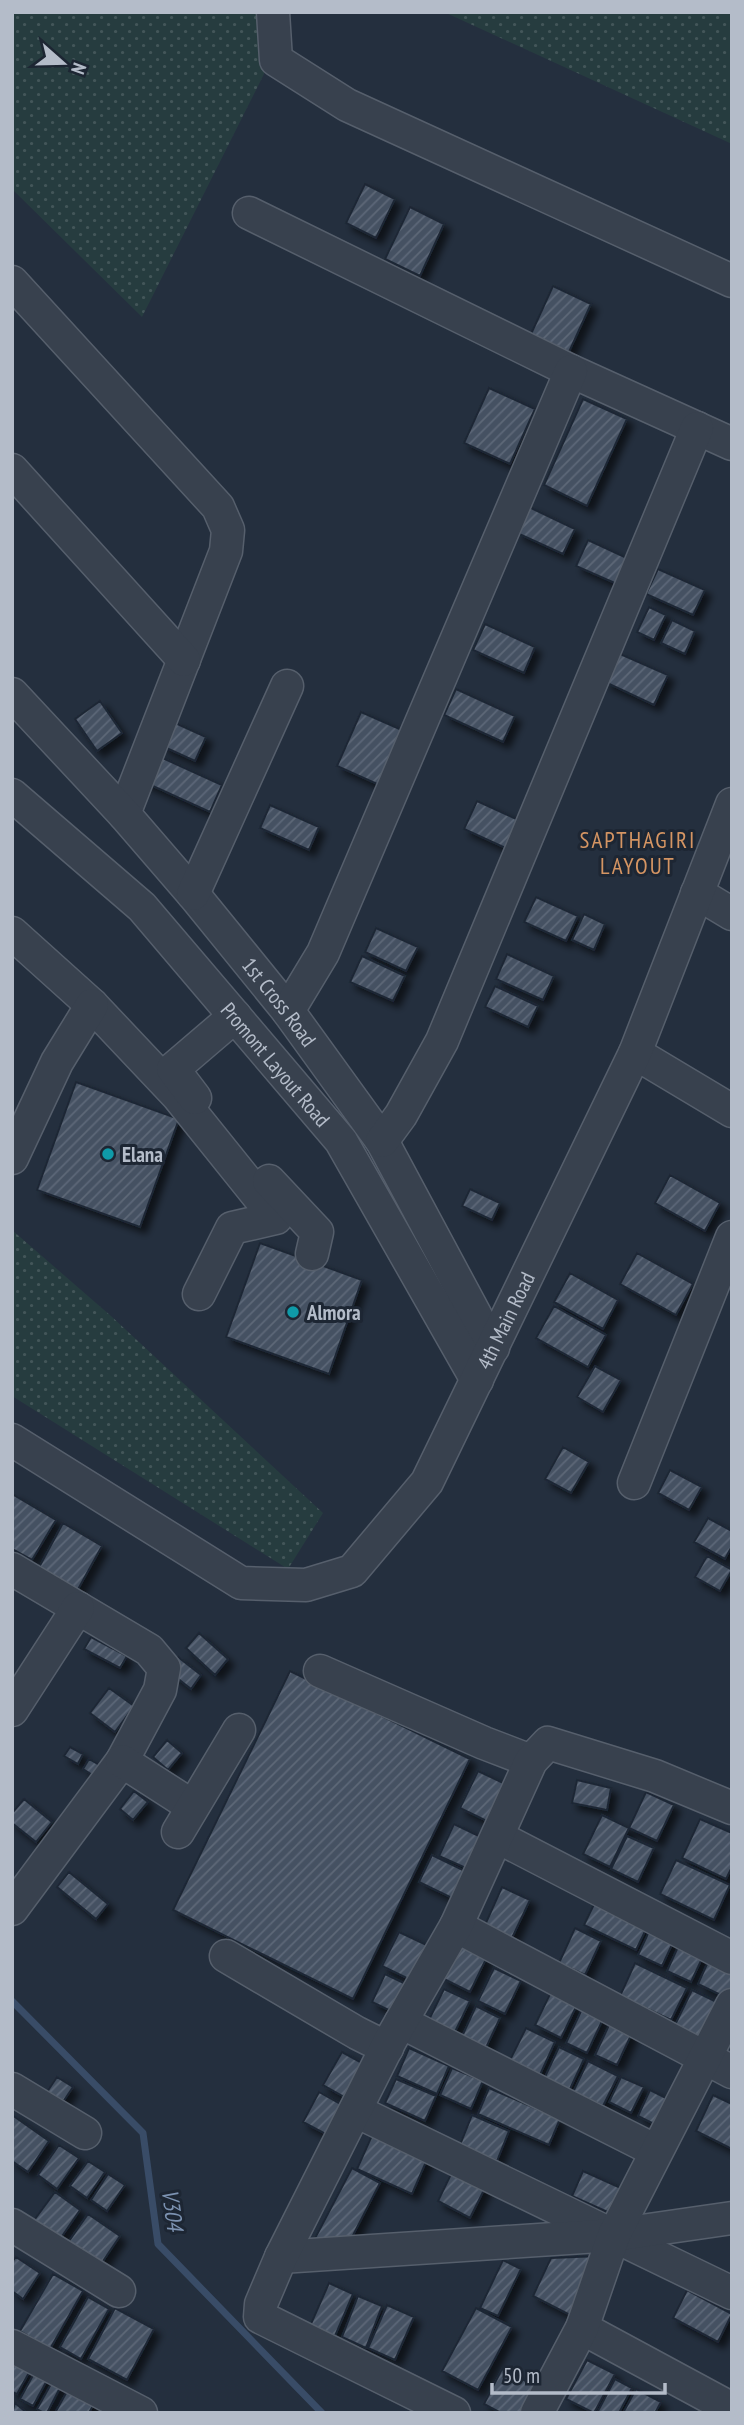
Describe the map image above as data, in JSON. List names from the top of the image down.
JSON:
{
  "streets": {
    "street": ["1st Cross Road", "Promont Layout Road", "4th Main Road"]
  },
  "crossings": [
    ["1st Cross Road", "4th Main Road"],
    ["Promont Layout Road", "4th Main Road"]
  ],
  "districts": ["SAPTHAGIRI LAYOUT"],
  "water": ["V304"],
  "places": ["Elana", "Almora"],
  "scale_bar": "50 m",
  "north": "right"
}
